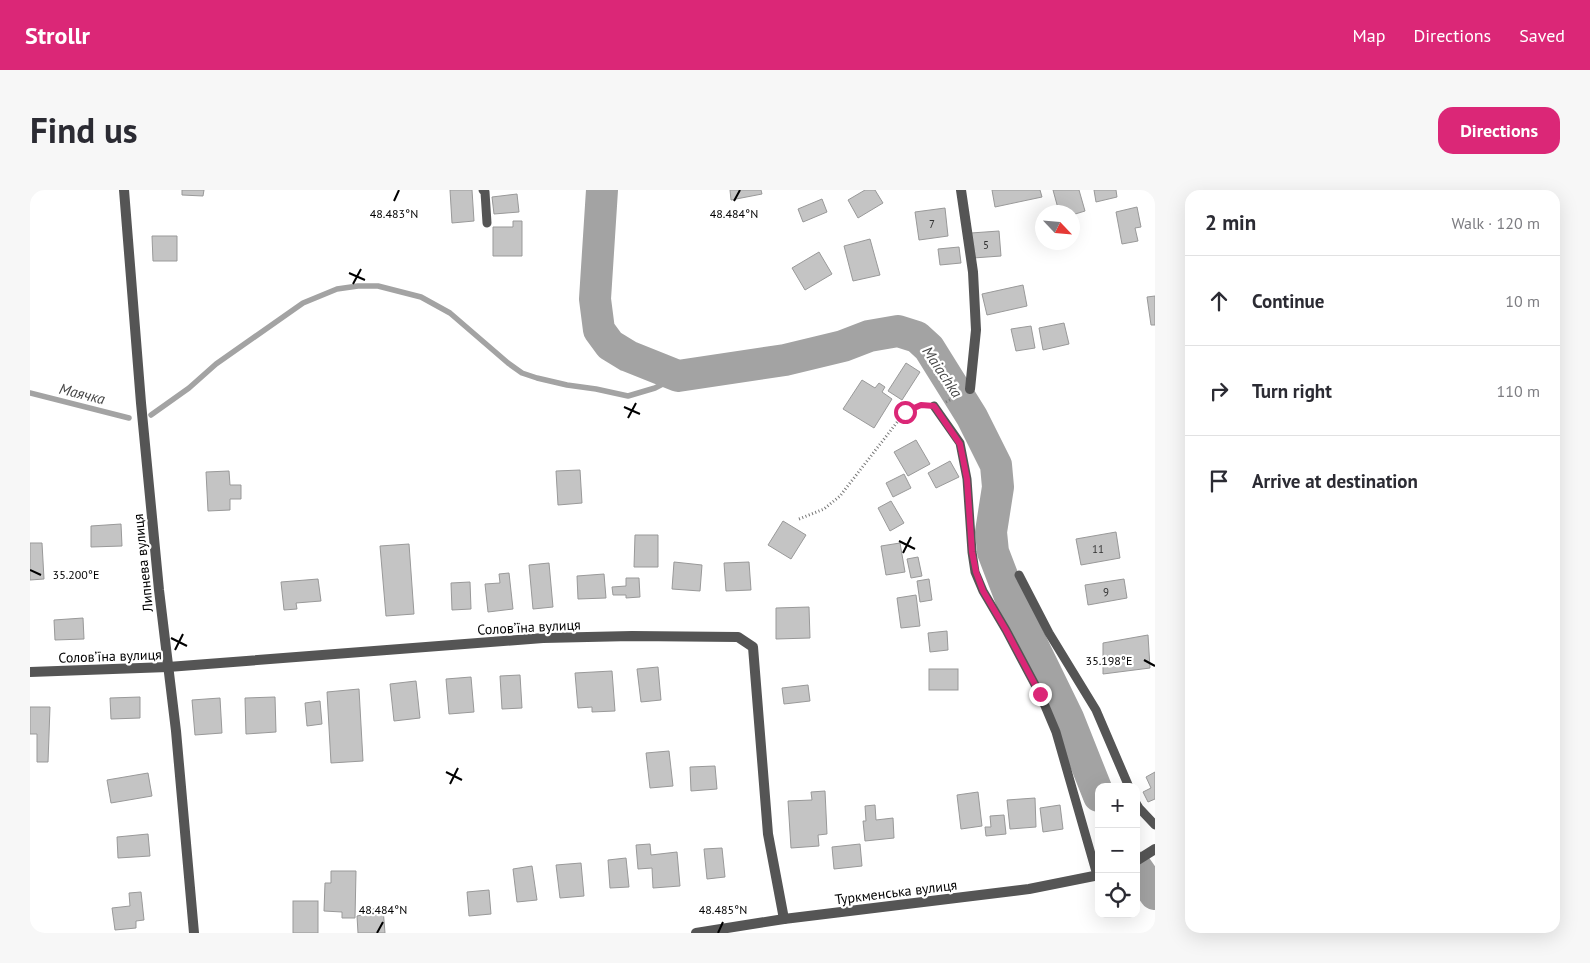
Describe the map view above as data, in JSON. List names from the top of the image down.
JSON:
{
  "streets": {
    "street": ["Липнева вулиця", "Соловʼїна вулиця", "Туркменська вулиця"]
  },
  "crossings": [
    ["Липнева вулиця", "Соловʼїна вулиця"],
    ["Соловʼїна вулиця", "Туркменська вулиця"]
  ],
  "water": ["Maiachka", "Маячка"],
  "house_numbers": [
    "7",
    "5",
    "11",
    "9"
  ],
  "north": "bottom right",
  "page": {
    "header": "Strollr",
    "nav": ["Map", "Directions", "Saved"],
    "title": "Find us",
    "buttons": "Directions",
    "heading": ["2 min", "Walk · 120 m"],
    "list": [
      ["Continue", "10 m"],
      ["Turn right", "110 m"],
      "Arrive at destination"
    ],
    "map_buttons": ["+", "−"]
  },
  "coordinates": [
    "48.483°N",
    "48.484°N",
    "35.200°E",
    "35.198°E",
    "48.485°N"
  ]
}
